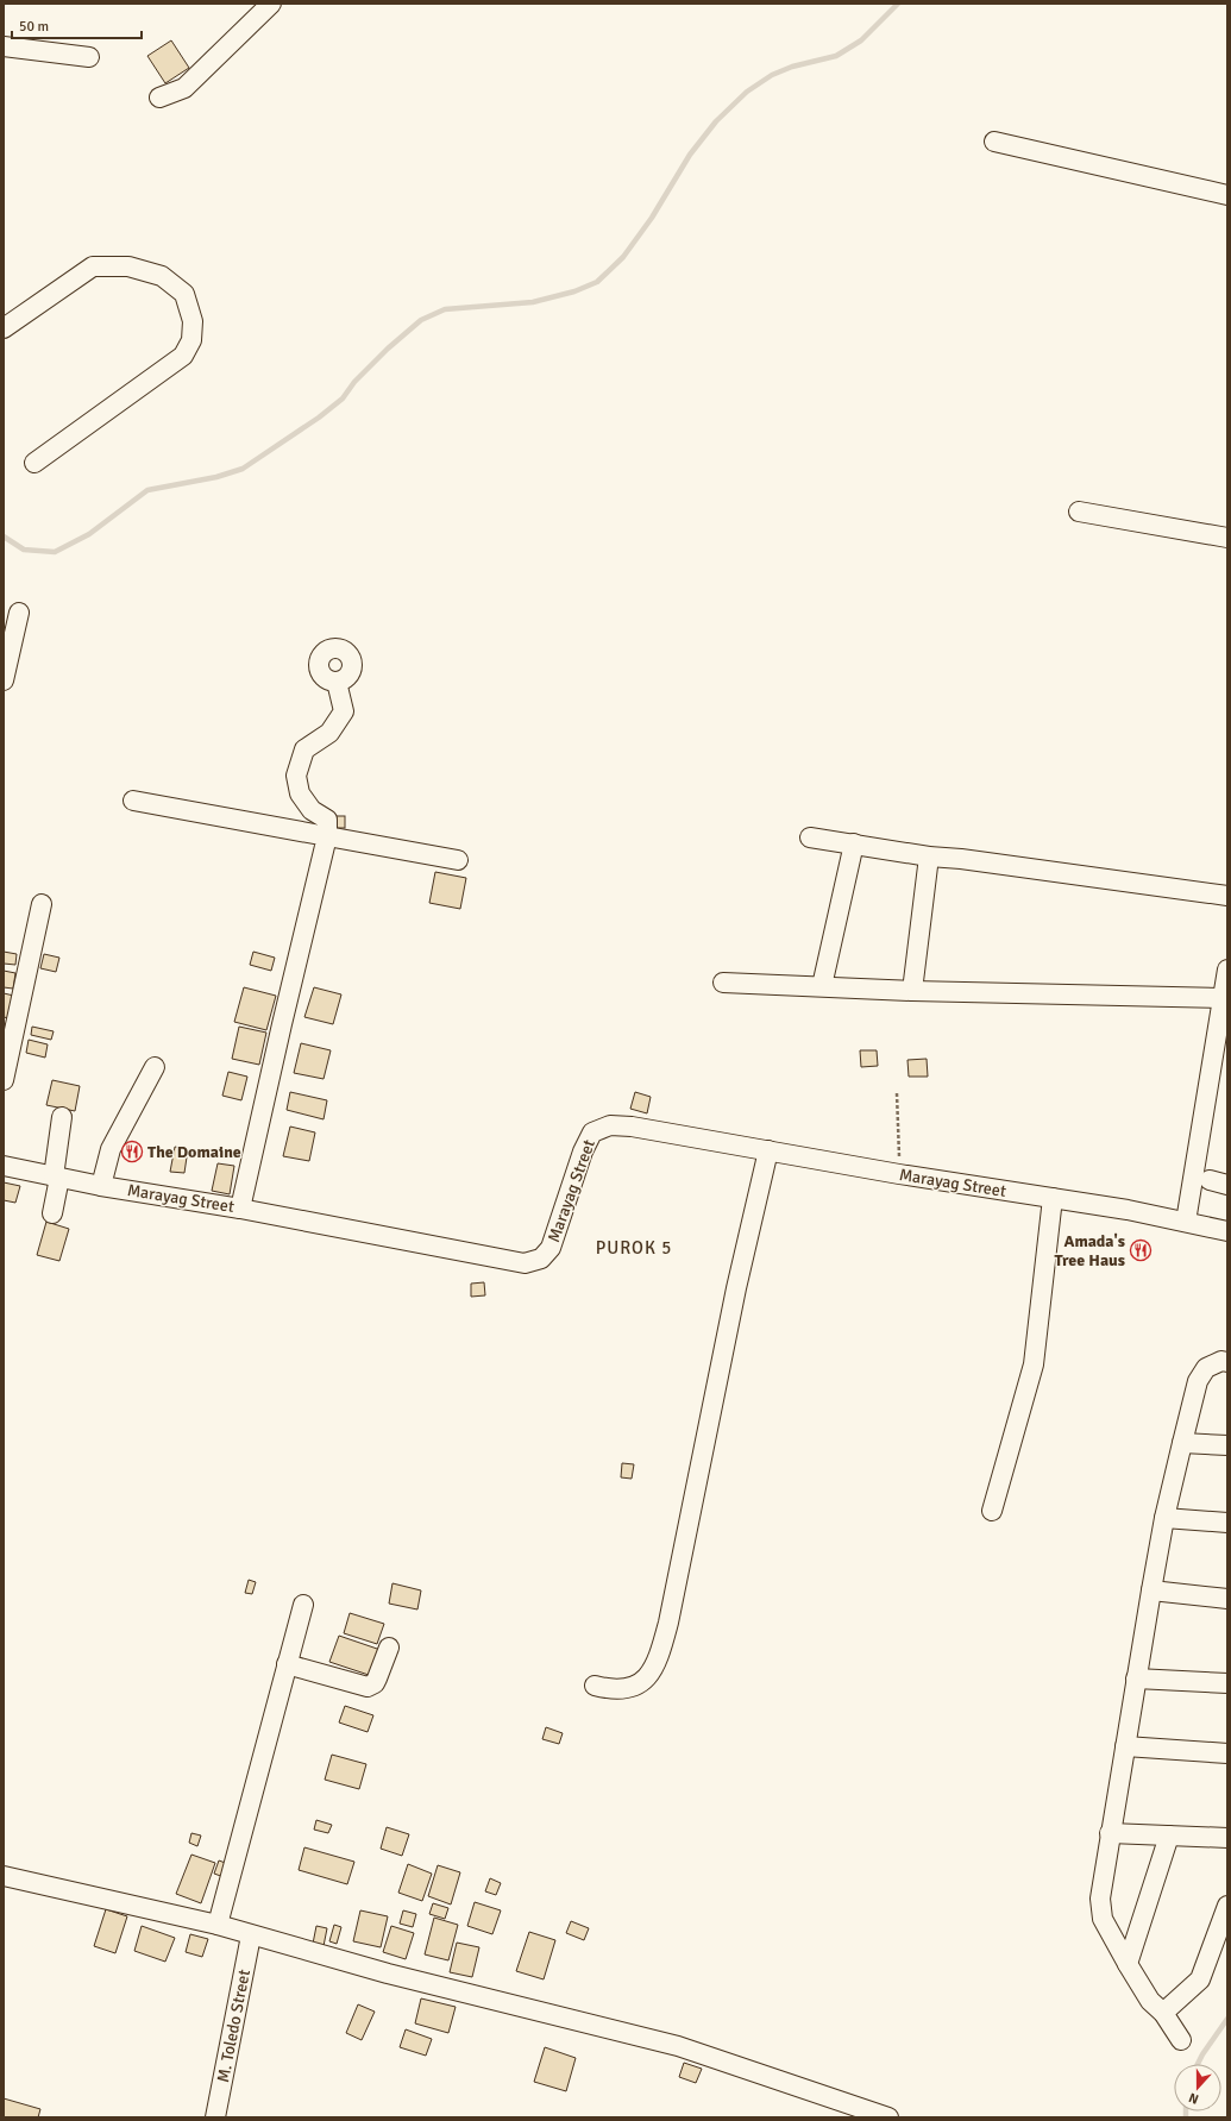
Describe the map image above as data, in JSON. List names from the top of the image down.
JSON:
{
  "streets": {
    "street": ["Marayag Street", "M. Toledo Street"]
  },
  "districts": ["PUROK 5"],
  "places": {
    "restaurant": ["The Domaine", "Amada's Tree Haus"]
  },
  "scale_bar": "50 m",
  "north": "bottom"
}
